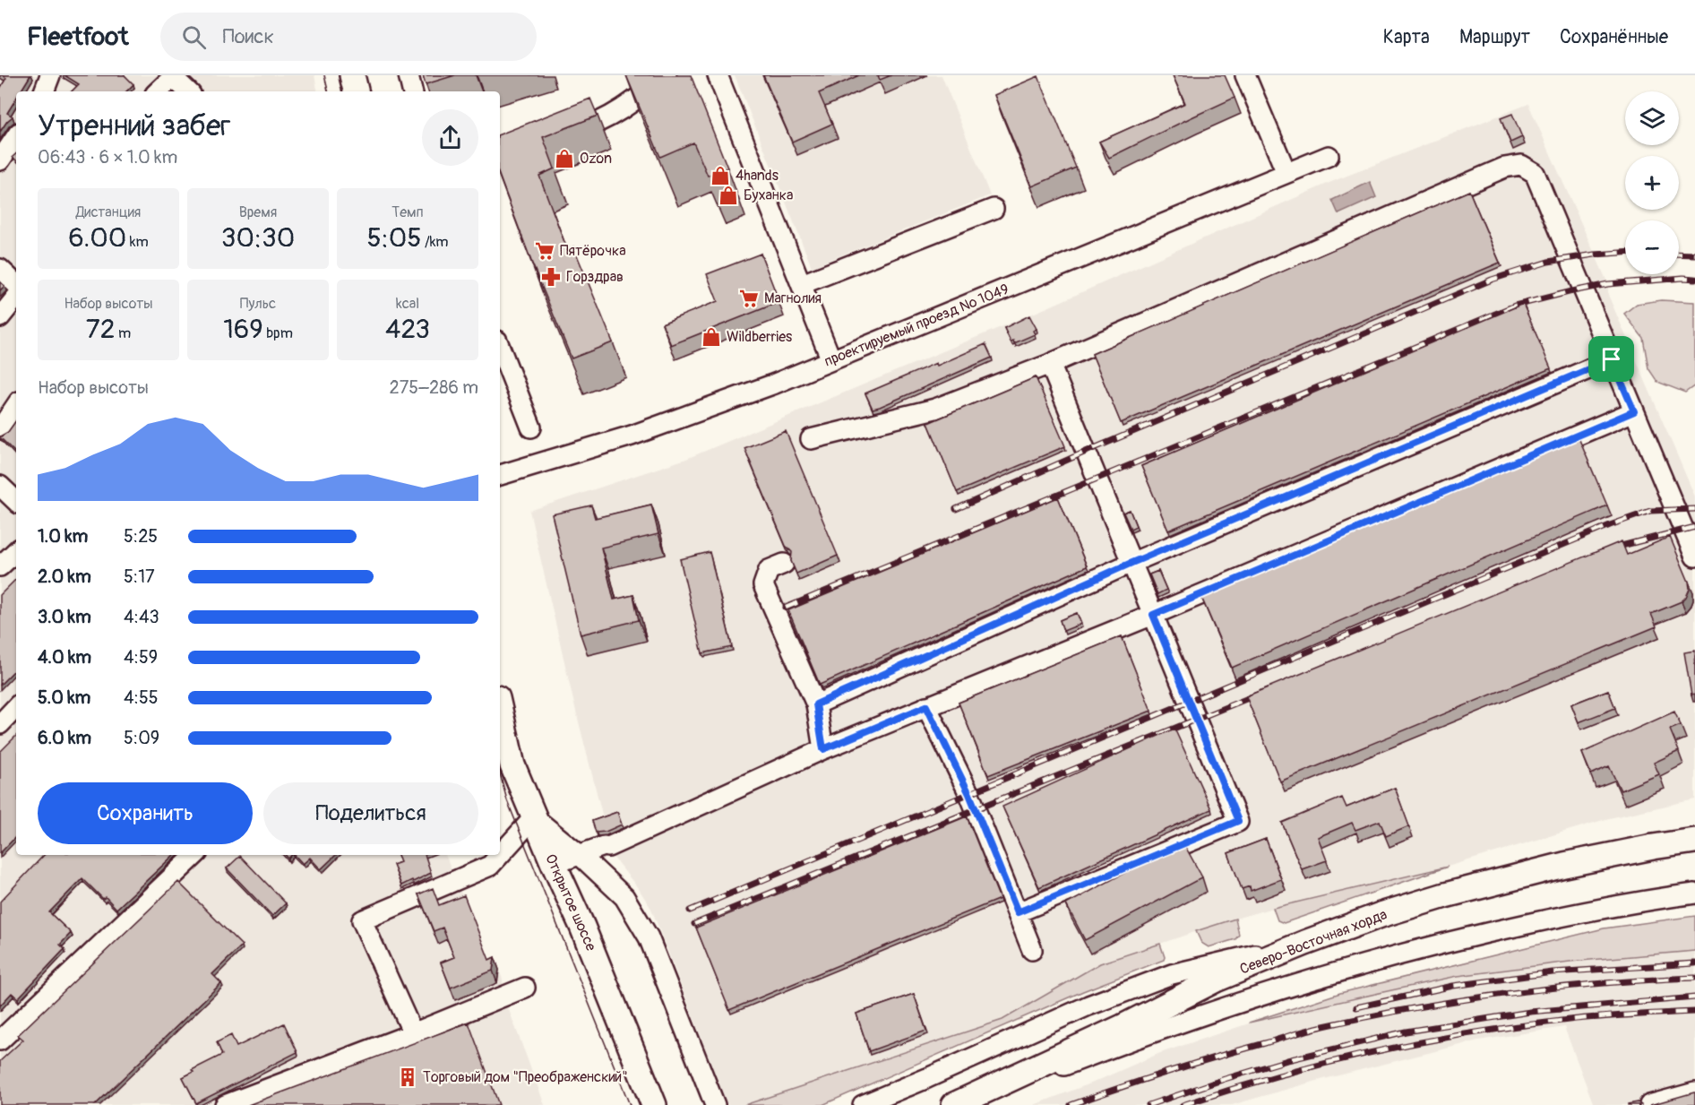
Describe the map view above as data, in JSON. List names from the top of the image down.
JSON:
{
  "streets": {
    "main road": ["Открытое шоссе", "Северо-Восточная хорда"],
    "street": ["проектируемый проезд № 1049"]
  },
  "places": {
    "shop": [
      "Ozon",
      "4hands",
      "Буханка",
      "Wildberries"
    ],
    "supermarket": ["Пятёрочка", "Магнолия"],
    "pharmacy": ["Горздрав"],
    "building": ["Торговый дом \"Преображенский\""]
  },
  "page": {
    "header": "Fleetfoot",
    "search": "Поиск",
    "nav": ["Карта", "Маршрут", "Сохранённые"],
    "map_buttons": ["+", "−"],
    "heading": ["Утренний забег", "06:43 · 6 × 1.0 km"],
    "stats": [
      ["Дистанция", "6.00 km"],
      ["Время", "30:30"],
      ["Темп", "5:05 /km"],
      ["Набор высоты", "72 m"],
      ["Пульс", "169 bpm"],
      ["kcal", "423"]
    ],
    "chart": ["Набор высоты", "275–286 m"],
    "list": [
      {
        "name": "1.0 km",
        "note": "5:25"
      },
      {
        "name": "2.0 km",
        "note": "5:17"
      },
      {
        "name": "3.0 km",
        "note": "4:43"
      },
      {
        "name": "4.0 km",
        "note": "4:59"
      },
      {
        "name": "5.0 km",
        "note": "4:55"
      },
      {
        "name": "6.0 km",
        "note": "5:09"
      }
    ],
    "buttons": ["Сохранить", "Поделиться"]
  }
}
